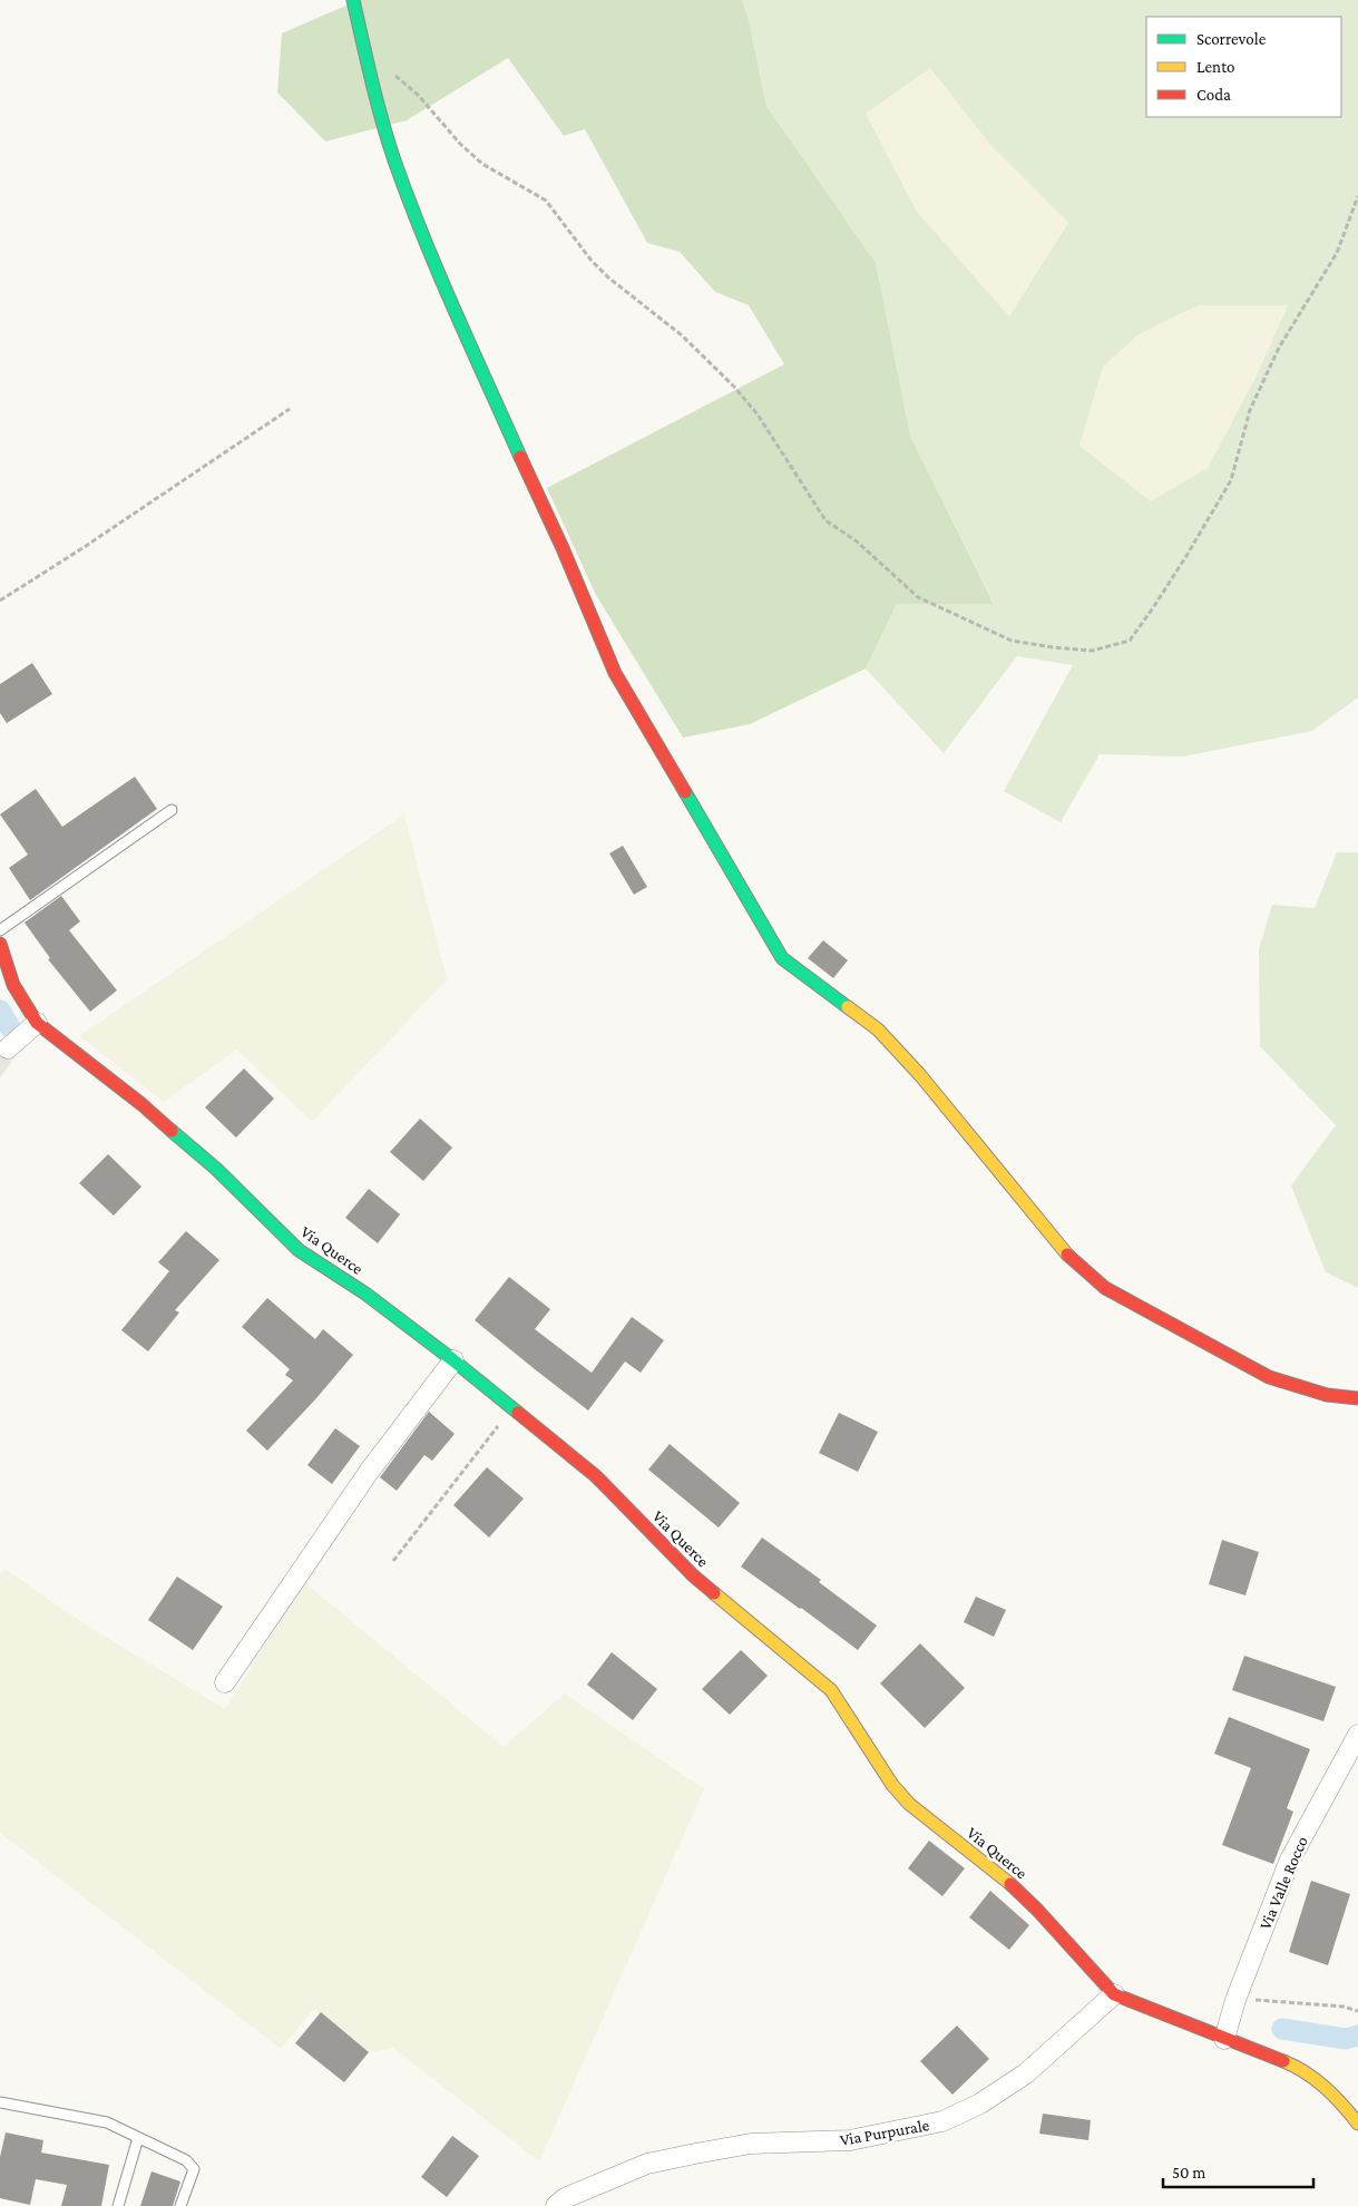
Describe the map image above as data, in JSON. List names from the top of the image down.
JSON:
{
  "streets": {
    "street": ["Via Querce", "Via Valle Rocco", "Via Purpurale"]
  },
  "crossings": [
    ["Via Querce", "Via Valle Rocco"],
    ["Via Querce", "Via Purpurale"]
  ],
  "legend": ["Scorrevole", "Lento", "Coda"],
  "scale_bar": "50 m"
}
